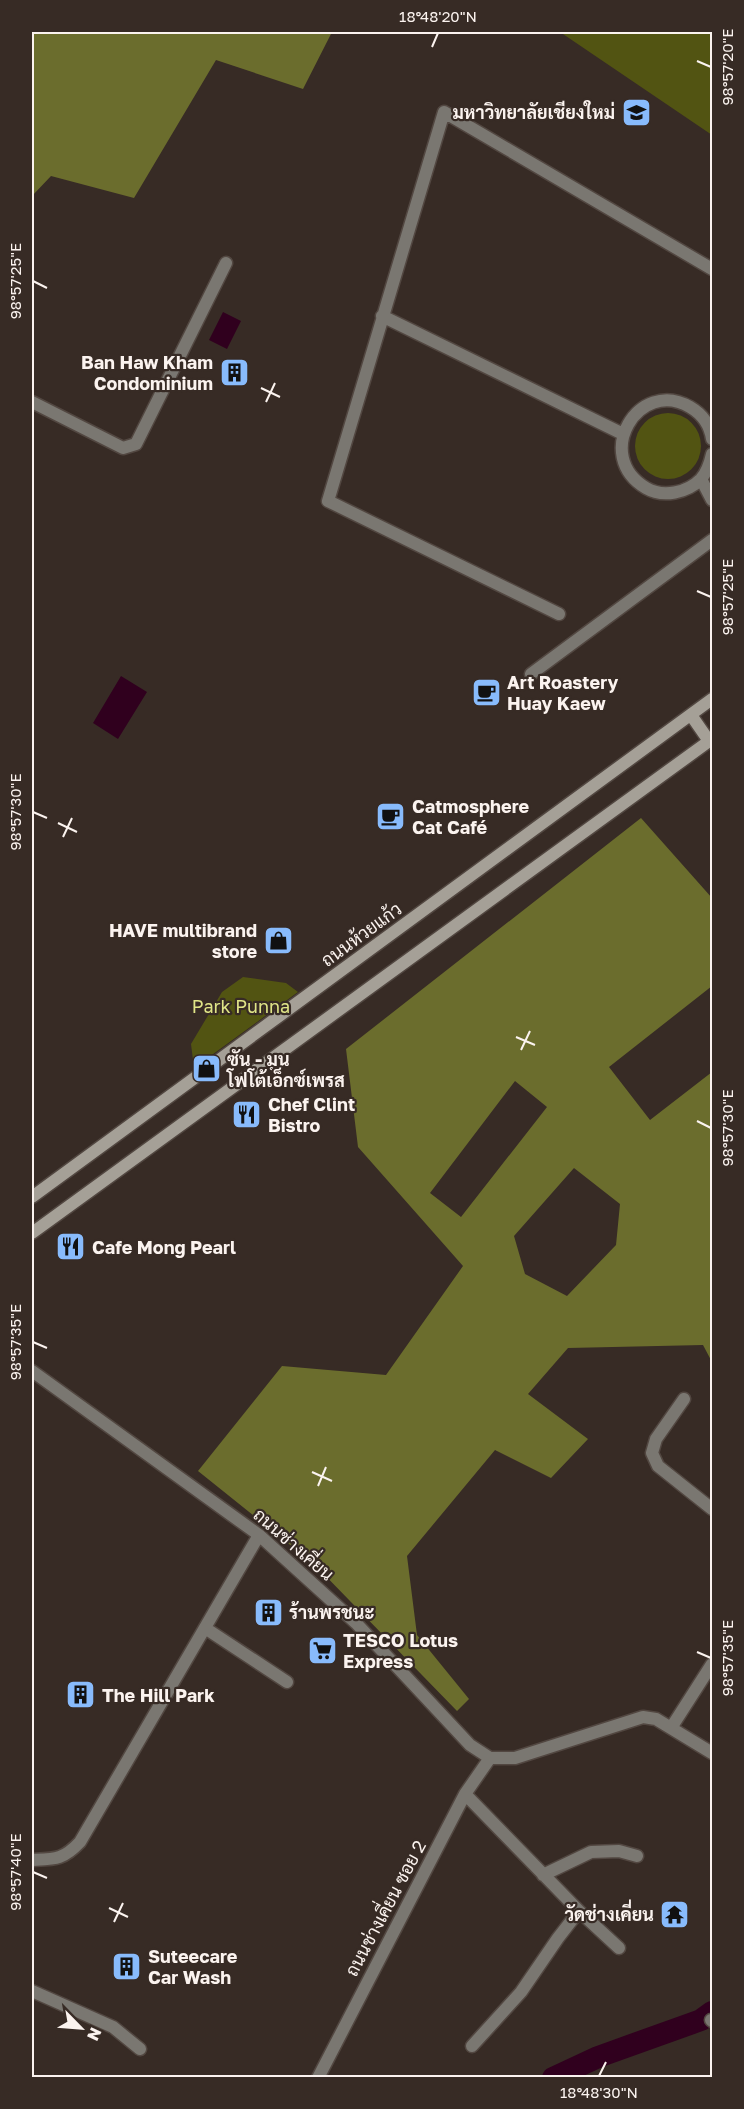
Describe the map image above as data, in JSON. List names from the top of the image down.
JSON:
{
  "streets": {
    "main road": ["ถนนห้วยแก้ว"],
    "street": ["ถนนช่างเคี่ยน", "ถนนช่างเคี่ยน ซอย 2"]
  },
  "crossings": [
    ["ถนนช่างเคี่ยน", "ถนนช่างเคี่ยน ซอย 2"]
  ],
  "parks": ["Park Punna"],
  "places": {
    "school or university": ["มหาวิทยาลัยเชียงใหม่"],
    "building": [
      "Ban Haw Kham Condominium",
      "ร้านพรชนะ",
      "The Hill Park",
      "Suteecare Car Wash"
    ],
    "cafe": ["Art Roastery Huay Kaew", "Catmosphere Cat Café"],
    "shop": ["HAVE multibrand store", "ซัน - มูน โฟโต้เอ็กซ์เพรส"],
    "restaurant": ["Chef Clint Bistro", "Cafe Mong Pearl"],
    "supermarket": ["TESCO Lotus Express"],
    "temple": ["วัดช่างเคี่ยน"]
  },
  "north": "bottom right",
  "coordinates": [
    "18°48'20\"N",
    "98°57'20\"E",
    "98°57'25\"E",
    "98°57'30\"E",
    "98°57'35\"E",
    "98°57'40\"E",
    "18°48'30\"N"
  ]
}
